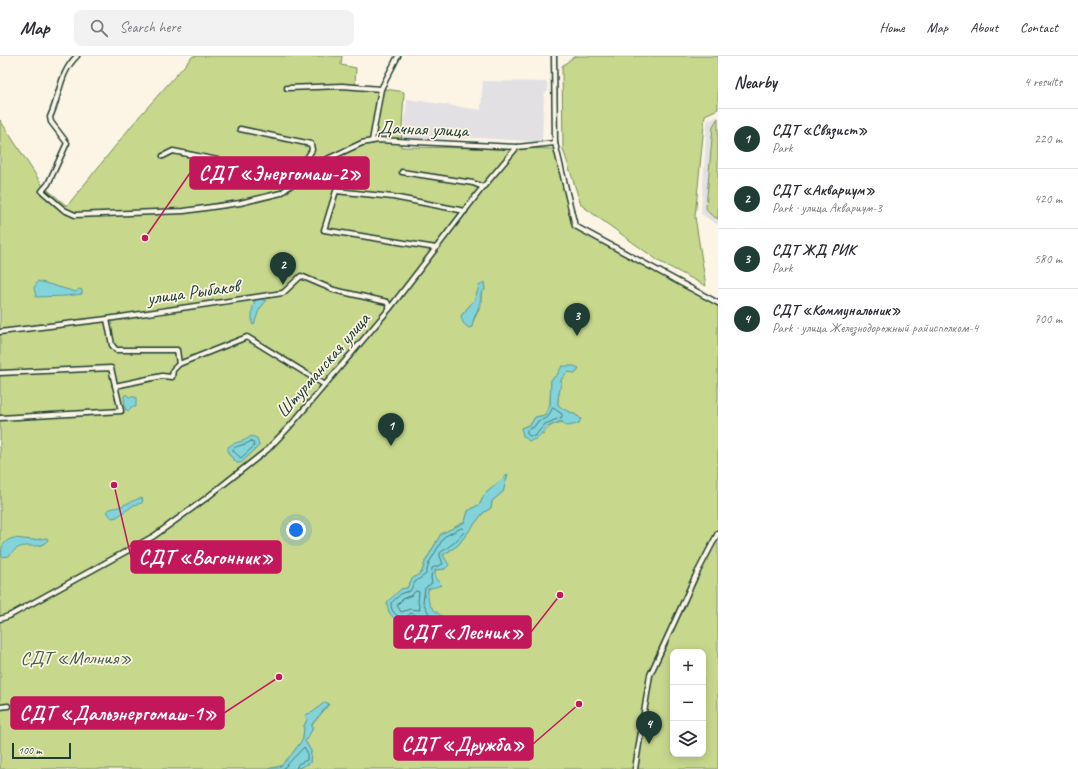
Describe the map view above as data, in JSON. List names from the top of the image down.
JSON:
{
  "streets": {
    "street": ["Дачная улица", "улица Рыбаков", "Штурманская улица"]
  },
  "crossings": [
    ["Дачная улица", "Штурманская улица"],
    ["улица Рыбаков", "Штурманская улица"]
  ],
  "parks": ["СДТ «Молния»"],
  "places": [
    "СДТ «Энергомаш-2»",
    "СДТ «Вагонник»",
    "СДТ «Лесник»",
    "СДТ «Дальэнергомаш-1»",
    "СДТ «Дружба»"
  ],
  "scale_bar": "100 m",
  "page": {
    "header": "Map",
    "search": "Search here",
    "nav": [
      "Home",
      "Map",
      "About",
      "Contact"
    ],
    "heading": ["Nearby", "4 results"],
    "list": [
      {
        "mark": "1",
        "name": "СДТ «Связист»",
        "note": "Park",
        "value": "220 m"
      },
      {
        "mark": "2",
        "name": "СДТ «Аквариум»",
        "note": "Park · улица Аквариум-3",
        "value": "420 m"
      },
      {
        "mark": "3",
        "name": "СДТ ЖД РИК",
        "note": "Park",
        "value": "580 m"
      },
      {
        "mark": "4",
        "name": "СДТ «Коммунальник»",
        "note": "Park · улица Железнодорожный райисполком-4",
        "value": "700 m"
      }
    ],
    "pins": [
      "2",
      "3",
      "1",
      "4"
    ],
    "map_buttons": ["+", "−"],
    "scale": "100 m"
  }
}
